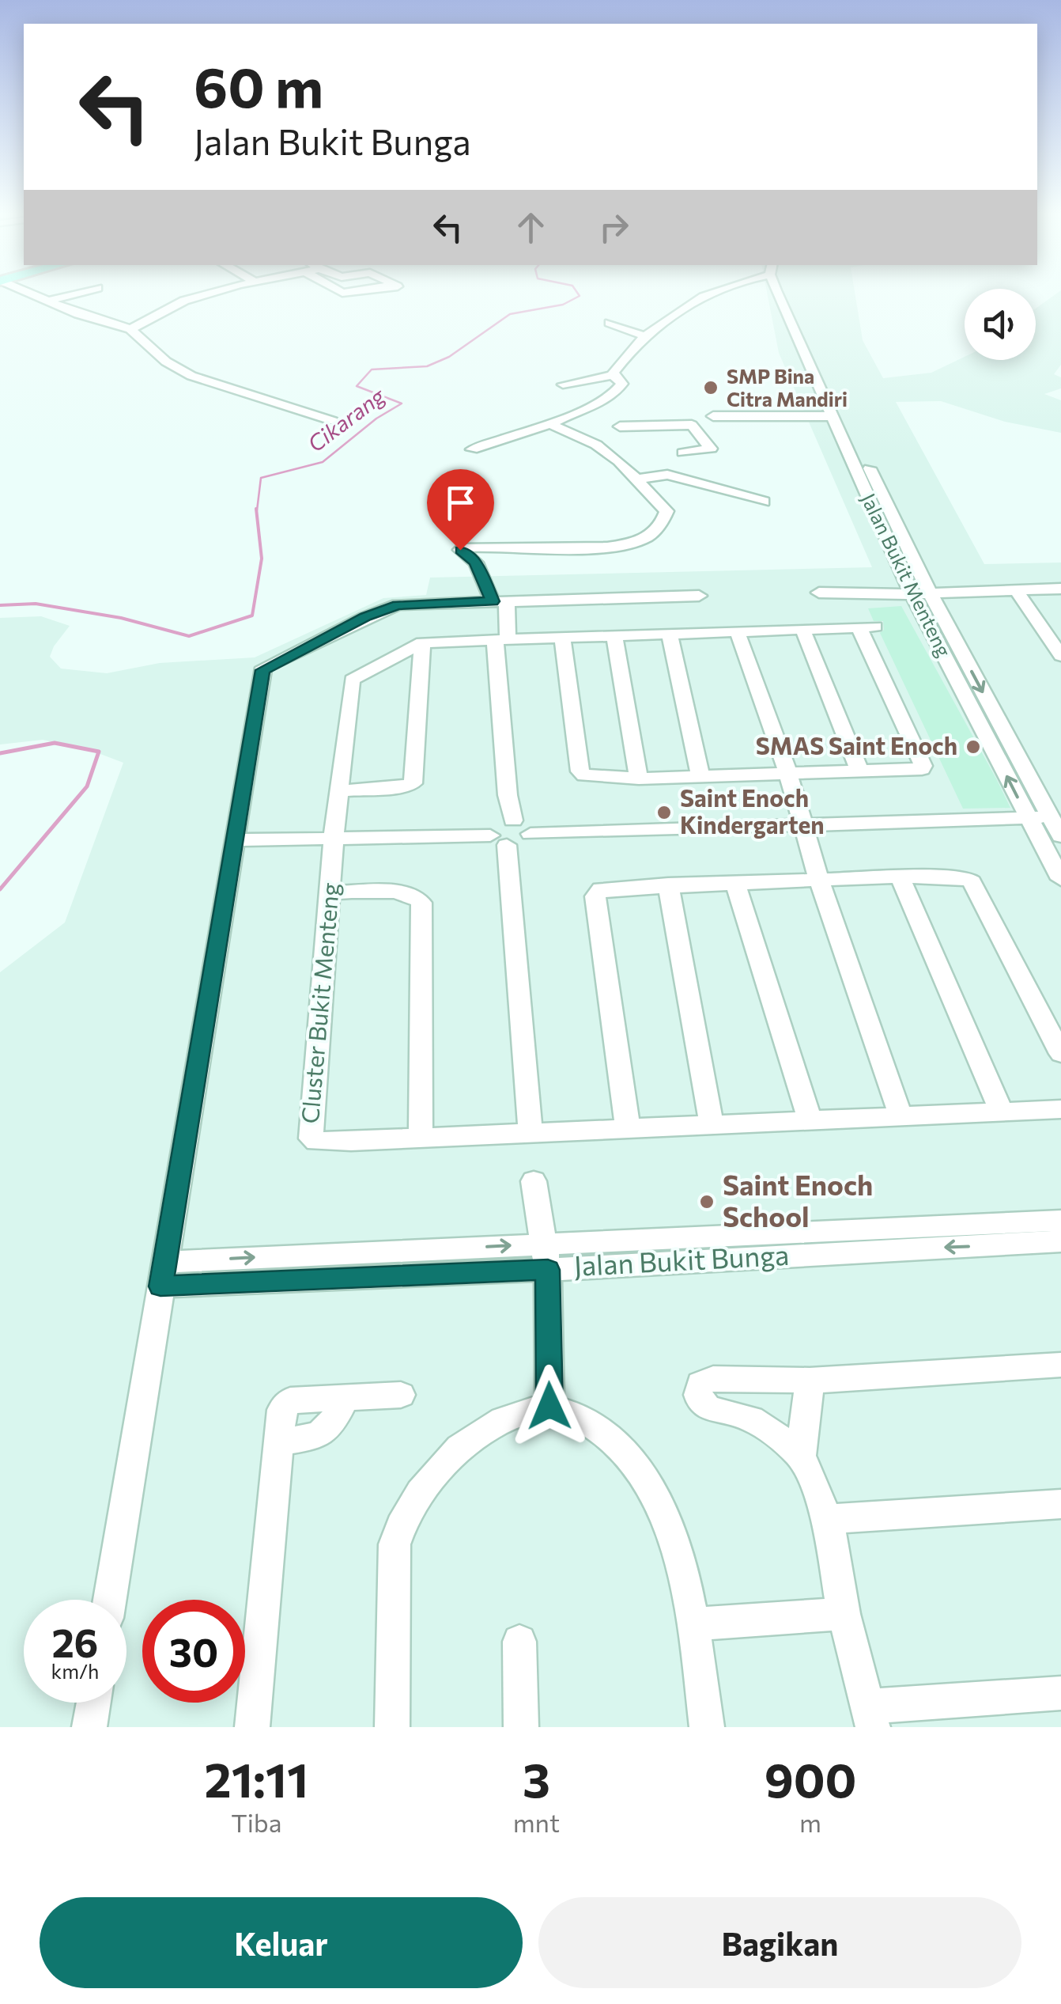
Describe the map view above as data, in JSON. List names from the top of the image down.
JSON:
{
  "streets": {
    "street": ["Jalan Bukit Menteng", "Cluster Bukit Menteng", "Jalan Bukit Bunga"]
  },
  "water": ["Cikarang"],
  "places": [
    "SMP Bina Citra Mandiri",
    "SMAS Saint Enoch",
    "Saint Enoch Kindergarten",
    "Saint Enoch School"
  ],
  "page": {
    "turn": ["60 m", "Jalan Bukit Bunga"],
    "speed": "26 km/h",
    "limit": "30",
    "eta": [
      "21:11",
      "Tiba",
      "3",
      "mnt",
      "900",
      "m"
    ],
    "buttons": ["Keluar", "Bagikan"]
  }
}
